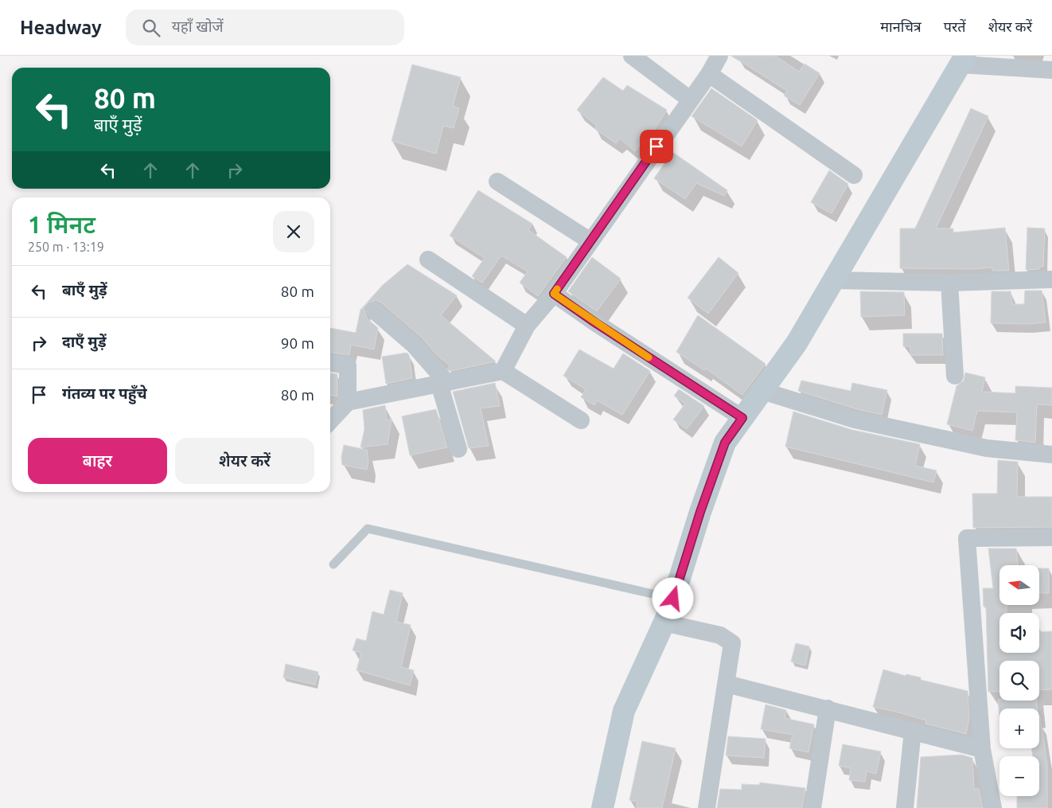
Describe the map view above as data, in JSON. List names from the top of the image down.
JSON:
{
  "north": "left",
  "page": {
    "header": "Headway",
    "search": "यहाँ खोजें",
    "nav": ["मानचित्र", "परतें", "शेयर करें"],
    "turn": ["80 m", "बाएँ मुड़ें"],
    "heading": ["1 मिनट", "250 m · 13:19"],
    "list": [
      {
        "name": "बाएँ मुड़ें",
        "value": "80 m"
      },
      {
        "name": "दाएँ मुड़ें",
        "value": "90 m"
      },
      {
        "name": "गंतव्य पर पहुँचे",
        "value": "80 m"
      }
    ],
    "buttons": ["बाहर", "शेयर करें"],
    "map_buttons": ["+", "−"]
  }
}
